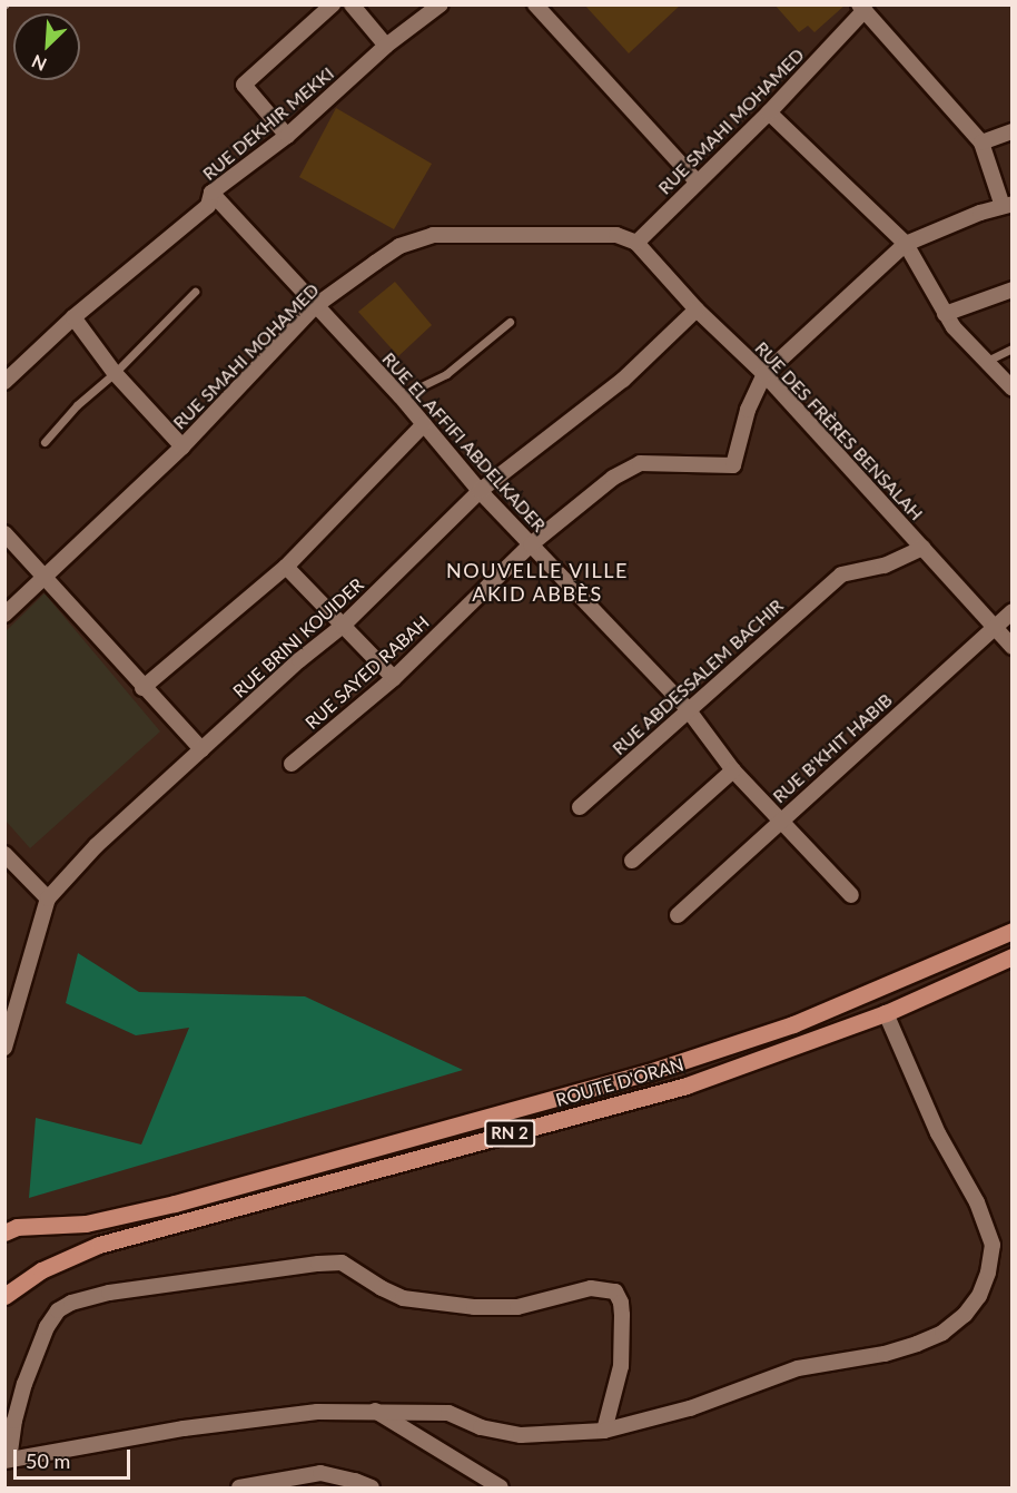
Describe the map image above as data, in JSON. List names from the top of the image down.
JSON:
{
  "streets": {
    "main road": ["ROUTE D'ORAN", "RN 2"],
    "street": [
      "RUE SMAHI MOHAMED",
      "RUE DEKHIR MEKKI",
      "RUE DES FRÈRES BENSALAH",
      "RUE EL AFFIFI ABDELKADER",
      "RUE BRINI KOUIDER",
      "RUE SAYED RABAH",
      "RUE ABDESSALEM BACHIR",
      "RUE B'KHIT HABIB"
    ]
  },
  "crossings": [
    ["RUE SMAHI MOHAMED", "RUE DES FRÈRES BENSALAH"],
    ["RUE SMAHI MOHAMED", "RUE EL AFFIFI ABDELKADER"],
    ["RUE DEKHIR MEKKI", "RUE EL AFFIFI ABDELKADER"],
    ["RUE DES FRÈRES BENSALAH", "RUE BRINI KOUIDER"],
    ["RUE DES FRÈRES BENSALAH", "RUE SAYED RABAH"],
    ["RUE DES FRÈRES BENSALAH", "RUE ABDESSALEM BACHIR"],
    ["RUE DES FRÈRES BENSALAH", "RUE B'KHIT HABIB"],
    ["RUE EL AFFIFI ABDELKADER", "RUE BRINI KOUIDER"],
    ["RUE EL AFFIFI ABDELKADER", "RUE SAYED RABAH"],
    ["RUE EL AFFIFI ABDELKADER", "RUE ABDESSALEM BACHIR"],
    ["RUE EL AFFIFI ABDELKADER", "RUE B'KHIT HABIB"]
  ],
  "districts": ["NOUVELLE VILLE AKID ABBÈS"],
  "scale_bar": "50 m",
  "north": "bottom left"
}
